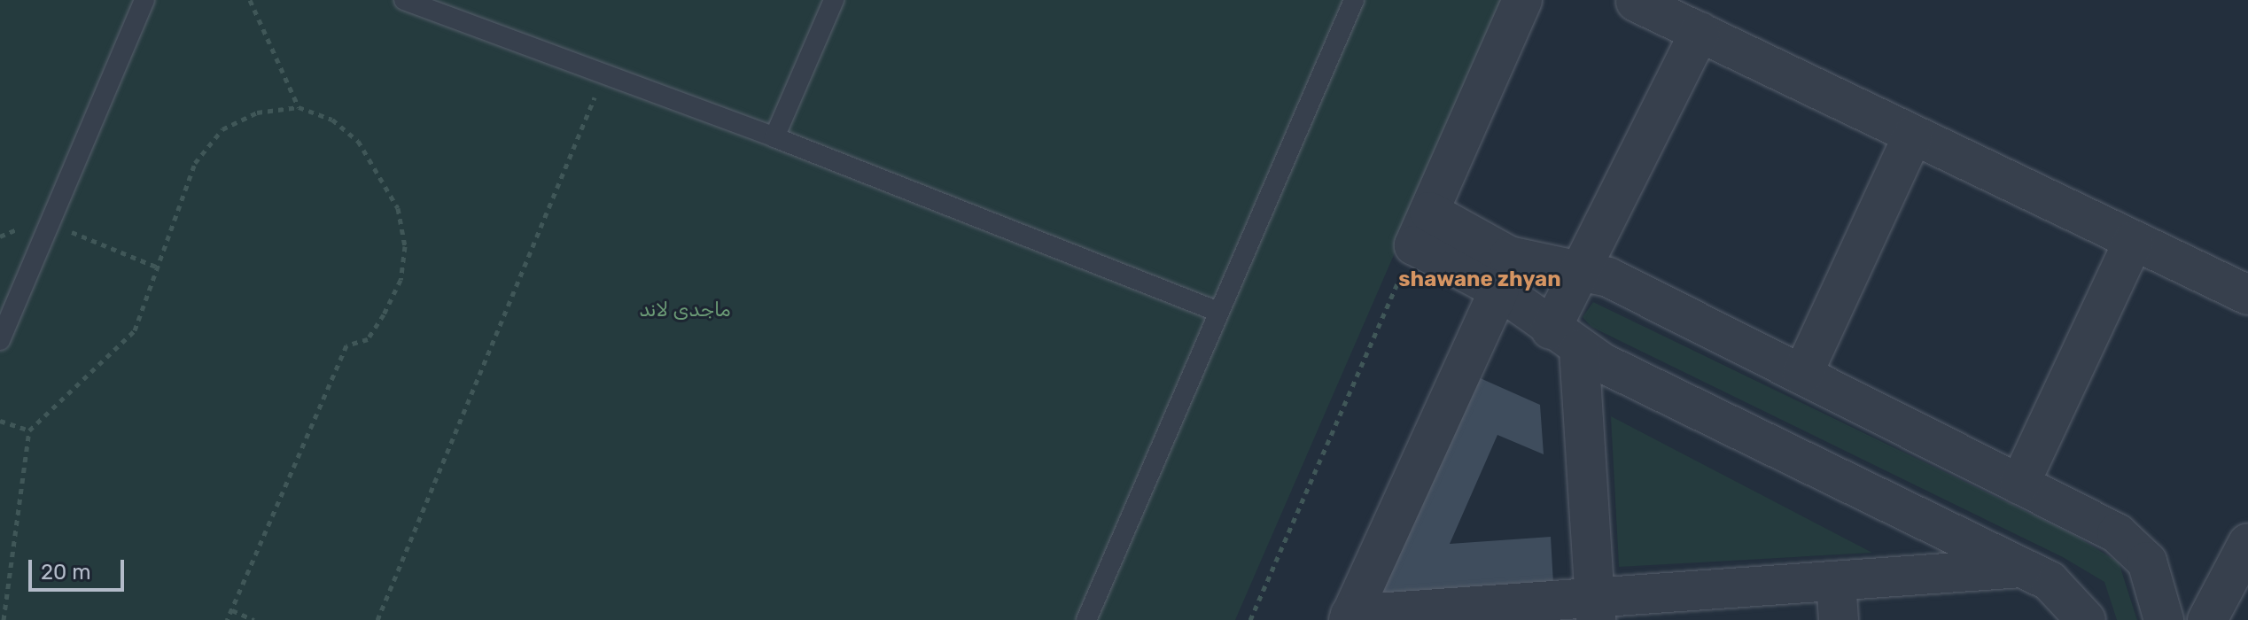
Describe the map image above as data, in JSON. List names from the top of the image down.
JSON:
{
  "districts": ["shawane zhyan"],
  "parks": ["ماجدی لاند"],
  "scale_bar": "20 m"
}
